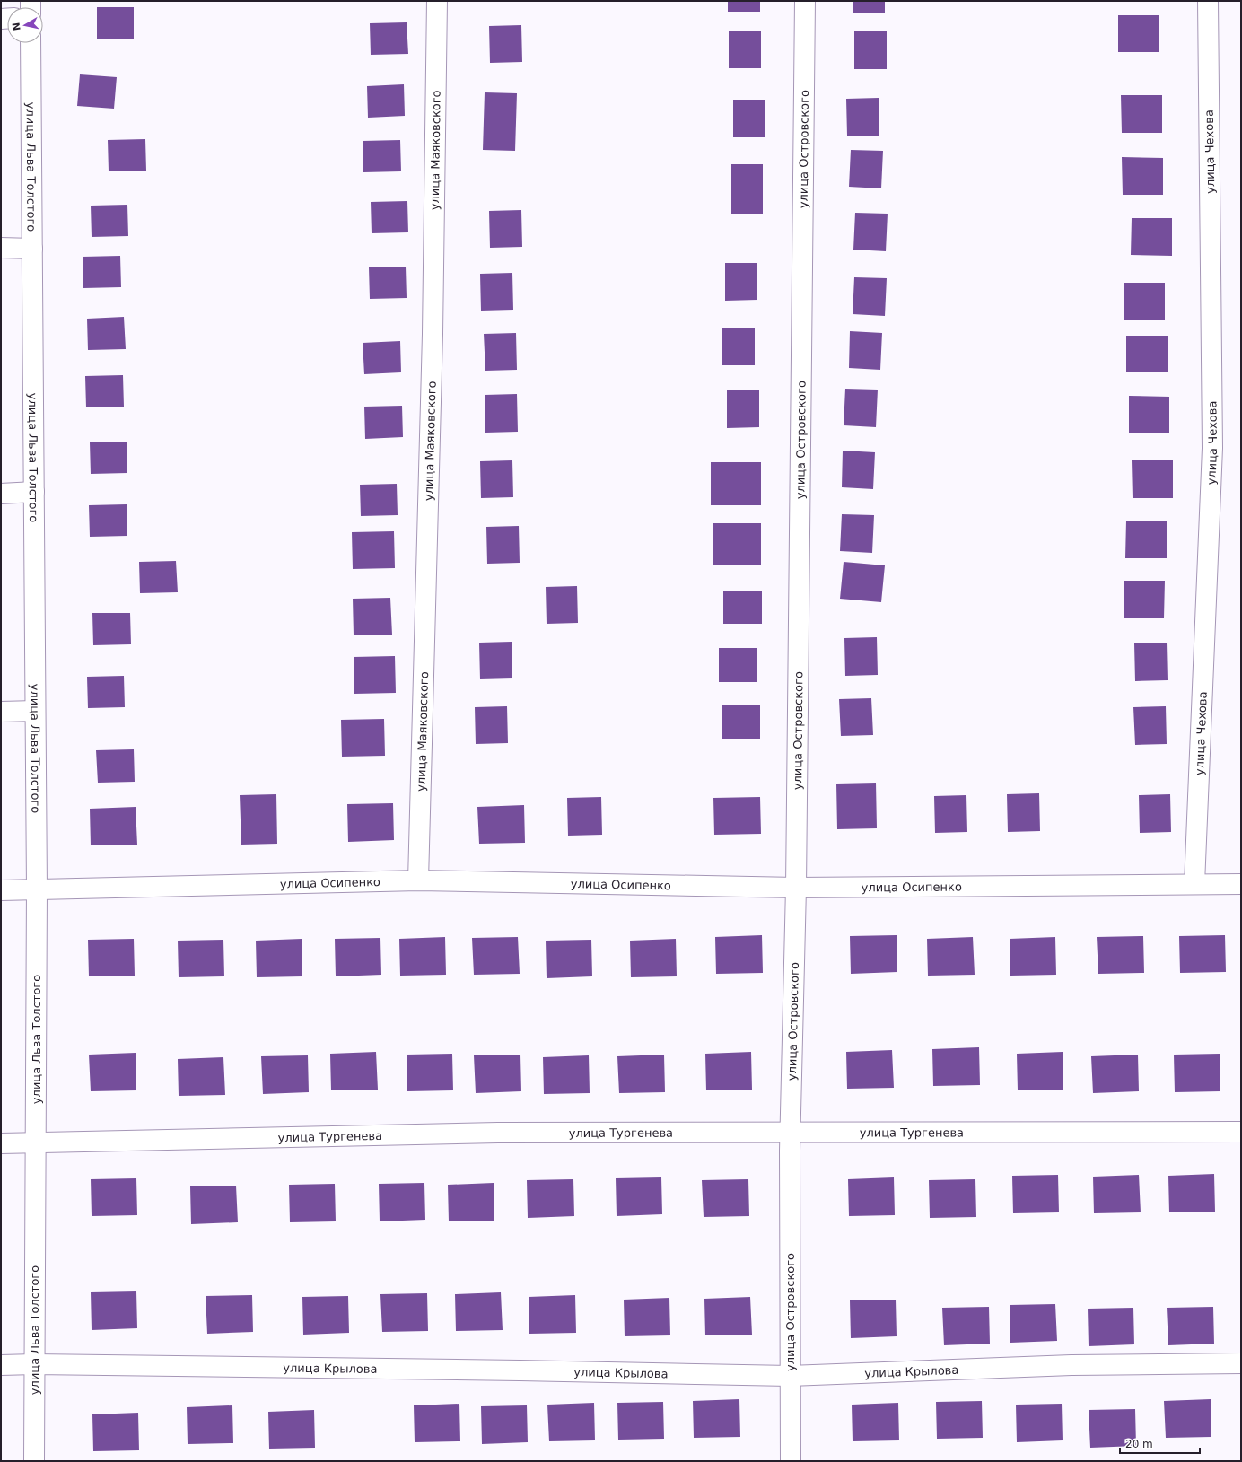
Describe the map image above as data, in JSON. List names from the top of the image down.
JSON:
{
  "streets": {
    "street": [
      "улица Маяковского",
      "улица Островского",
      "улица Чехова",
      "улица Льва Толстого",
      "улица Осипенко",
      "улица Тургенева",
      "улица Крылова"
    ]
  },
  "crossings": [
    ["улица Маяковского", "улица Осипенко"],
    ["улица Островского", "улица Осипенко"],
    ["улица Островского", "улица Тургенева"],
    ["улица Островского", "улица Крылова"],
    ["улица Чехова", "улица Осипенко"],
    ["улица Льва Толстого", "улица Осипенко"],
    ["улица Льва Толстого", "улица Тургенева"],
    ["улица Льва Толстого", "улица Крылова"]
  ],
  "scale_bar": "20 m",
  "north": "left"
}
